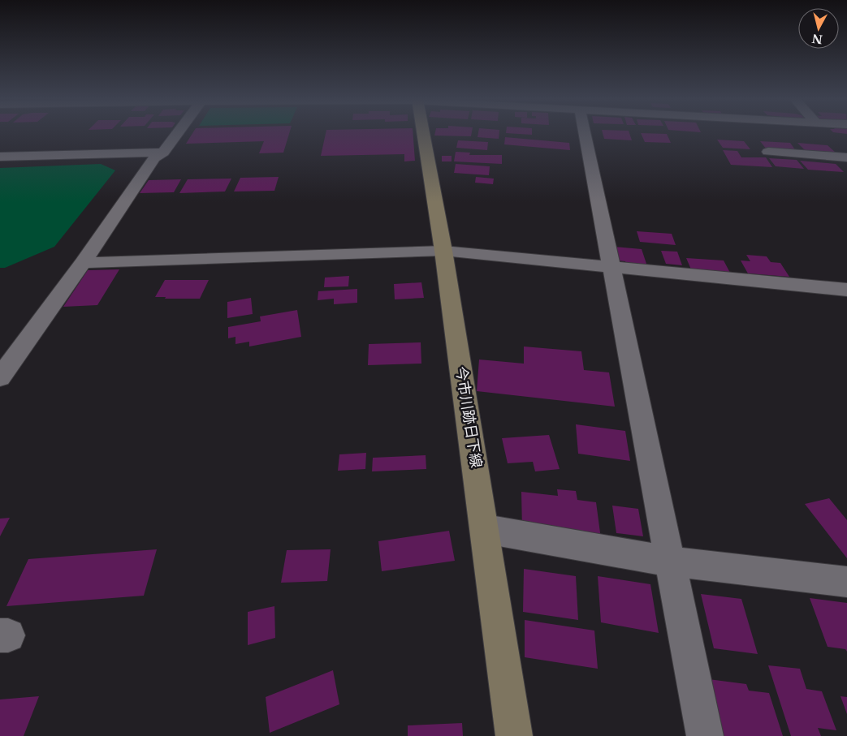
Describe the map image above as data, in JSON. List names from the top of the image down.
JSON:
{
  "streets": {
    "street": ["今市川跡日下線"]
  },
  "north": "bottom"
}
